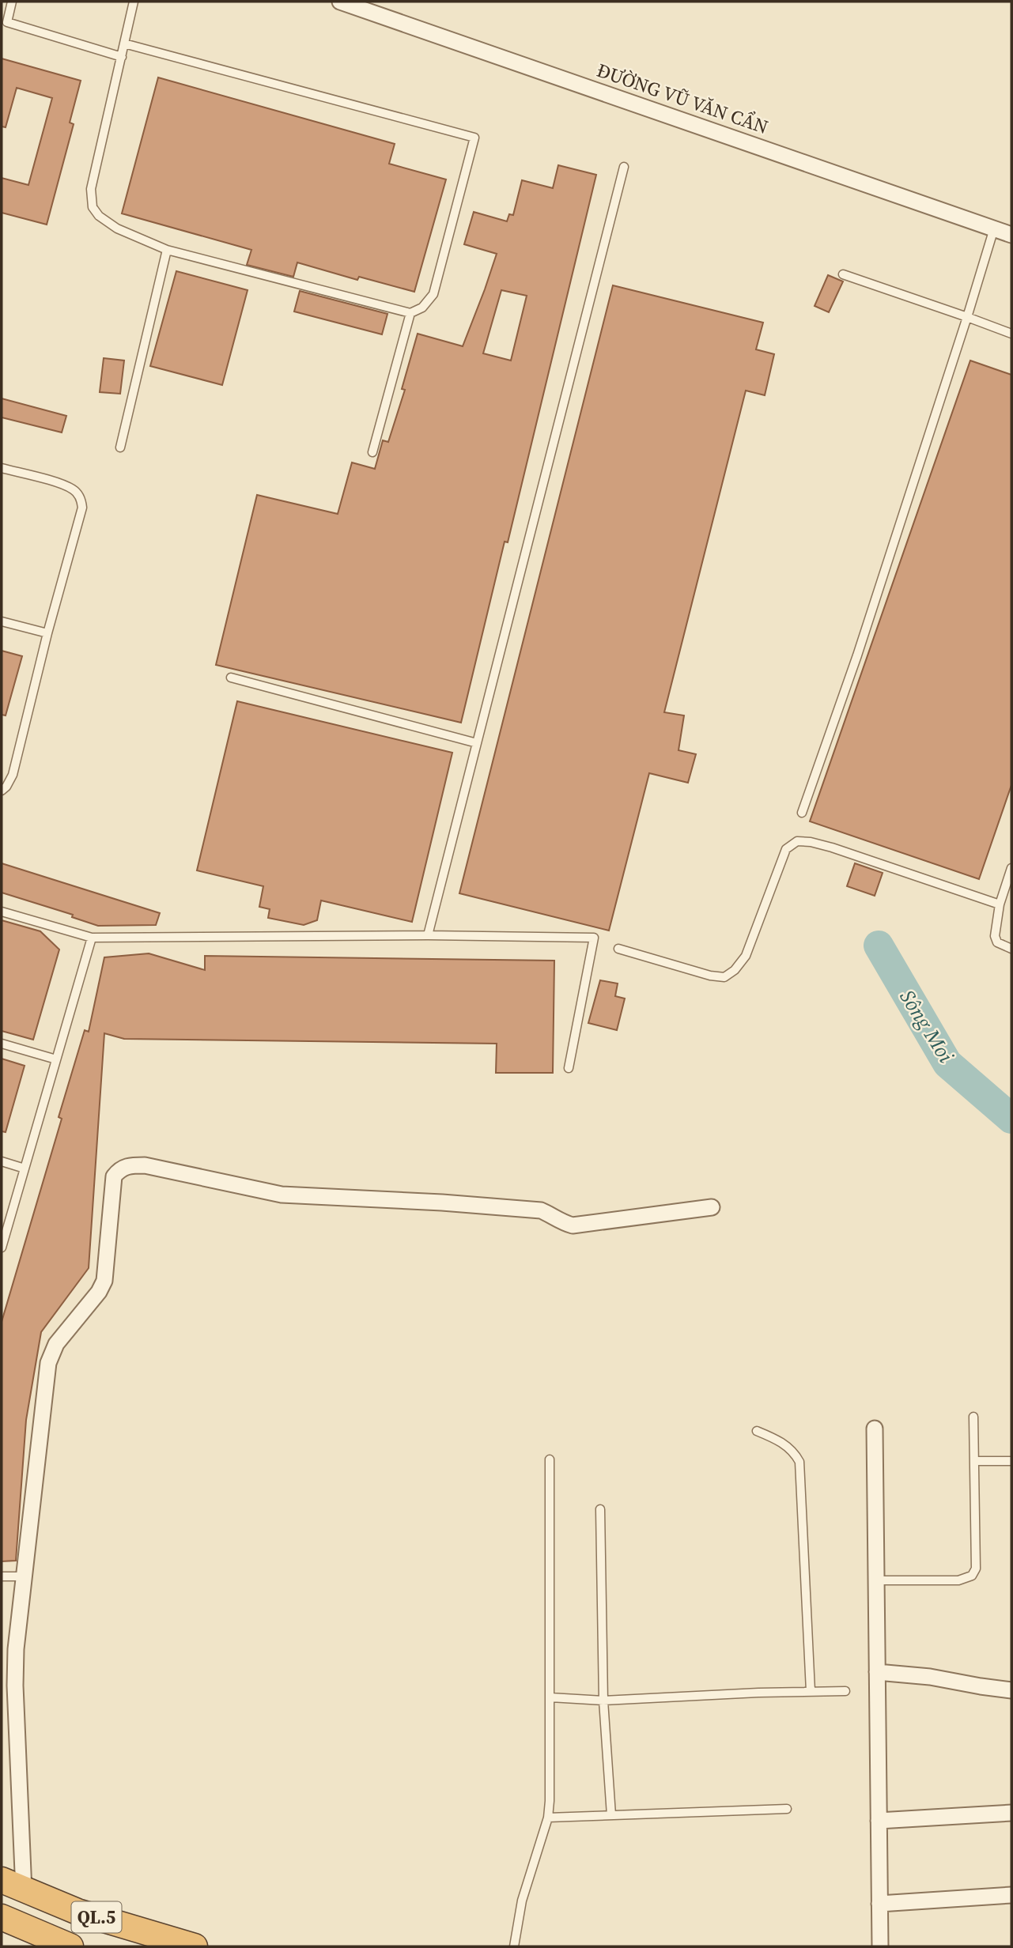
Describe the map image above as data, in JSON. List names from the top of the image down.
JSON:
{
  "streets": {
    "highway": ["QL.5"],
    "street": ["ĐƯỜNG VŨ VĂN CẨN"]
  },
  "water": ["Sông Moi"]
}
